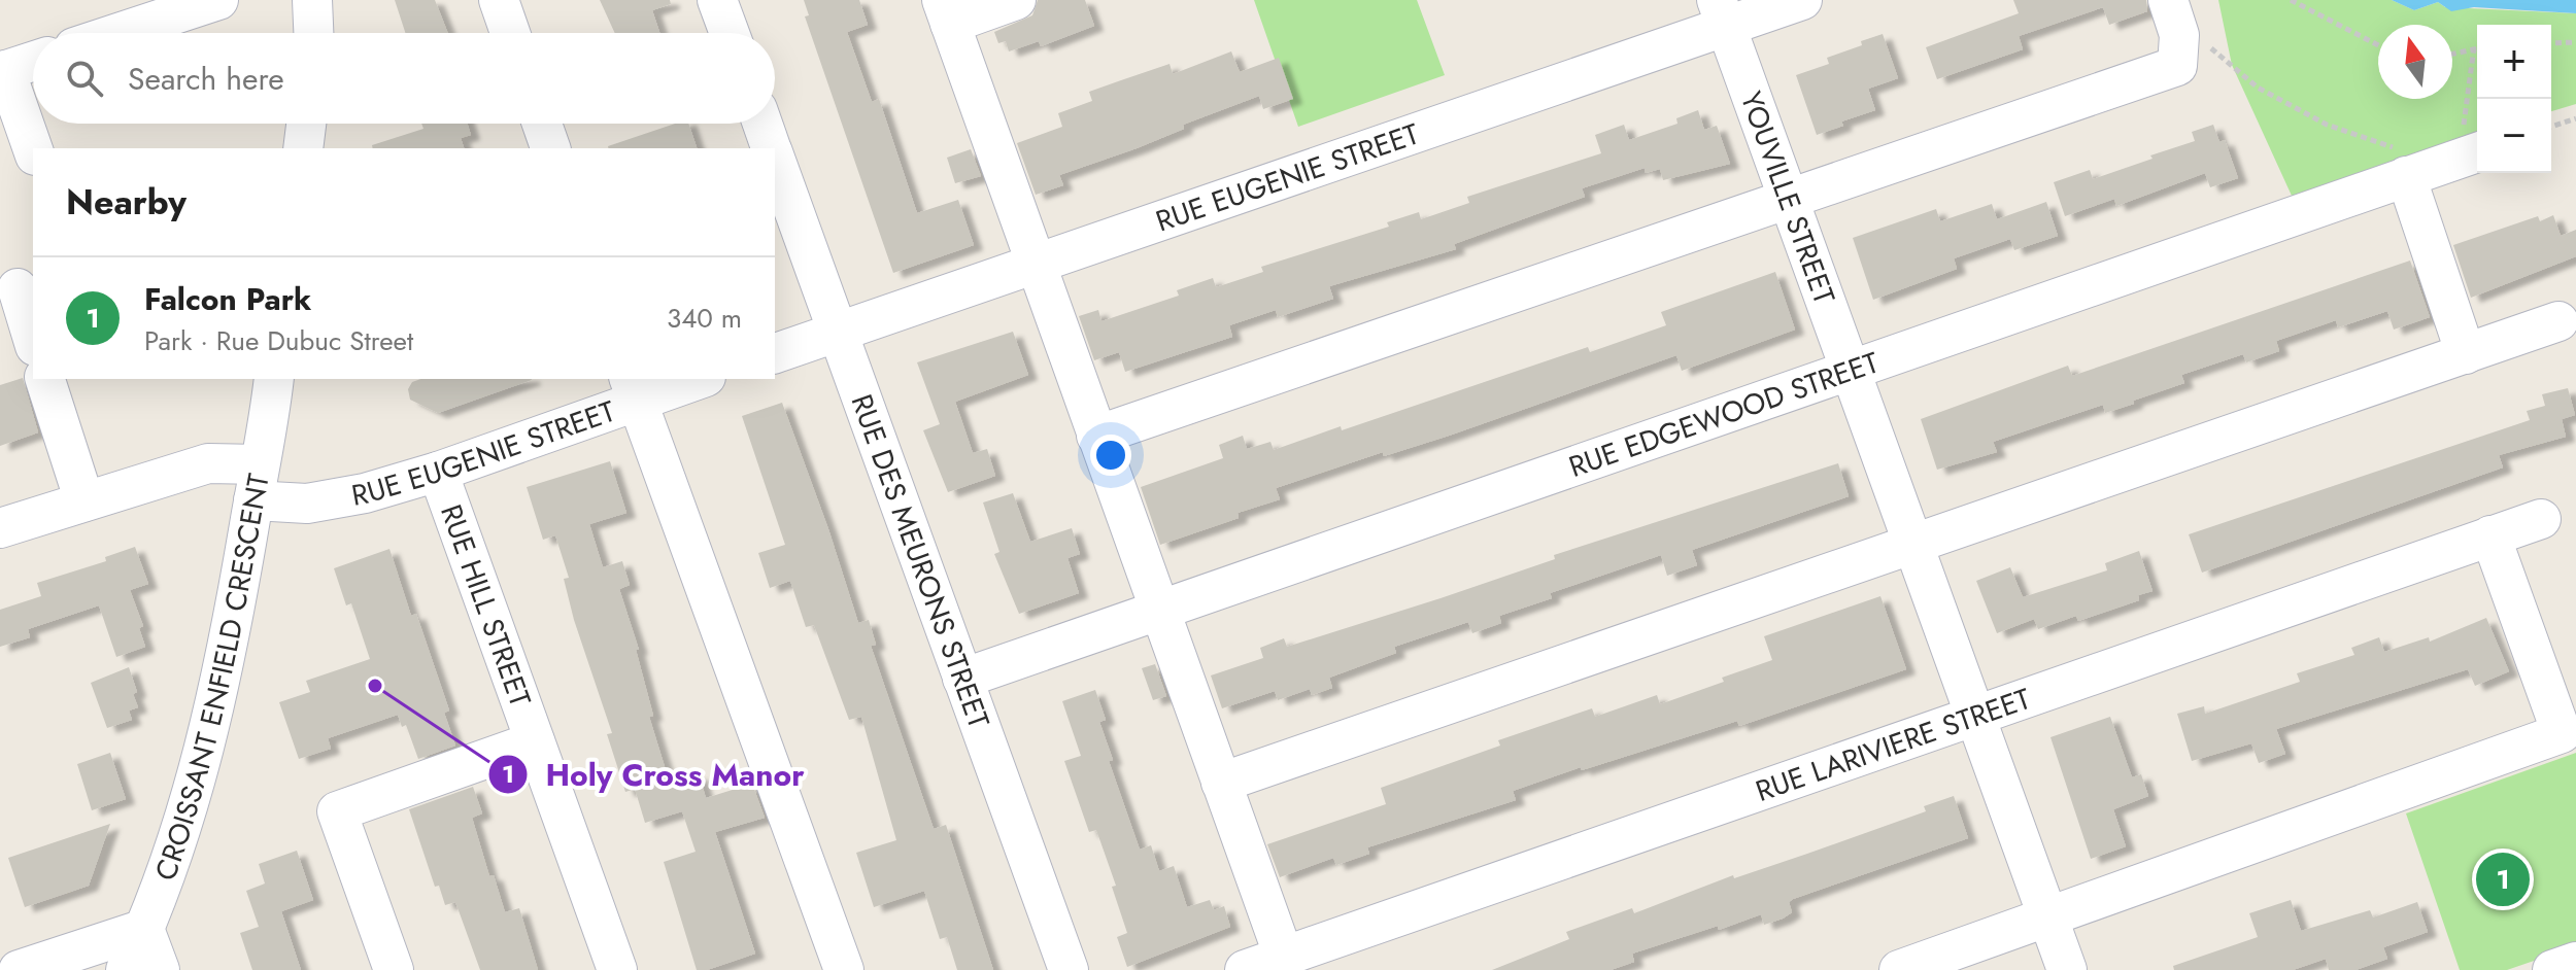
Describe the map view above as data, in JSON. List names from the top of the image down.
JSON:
{
  "streets": {
    "street": [
      "RUE EUGENIE STREET",
      "YOUVILLE STREET",
      "RUE EDGEWOOD STREET",
      "RUE DES MEURONS STREET",
      "RUE HILL STREET",
      "CROISSANT ENFIELD CRESCENT",
      "RUE LARIVIERE STREET"
    ]
  },
  "crossings": [
    ["RUE EUGENIE STREET", "YOUVILLE STREET"],
    ["RUE EUGENIE STREET", "RUE DES MEURONS STREET"],
    ["RUE EUGENIE STREET", "RUE HILL STREET"],
    ["RUE EUGENIE STREET", "CROISSANT ENFIELD CRESCENT"],
    ["YOUVILLE STREET", "RUE EDGEWOOD STREET"],
    ["YOUVILLE STREET", "RUE LARIVIERE STREET"],
    ["RUE EDGEWOOD STREET", "RUE DES MEURONS STREET"]
  ],
  "places": ["Holy Cross Manor"],
  "north": "top",
  "page": {
    "map_buttons": ["+", "−"],
    "search": "Search here",
    "heading": "Nearby",
    "list": [
      {
        "mark": "1",
        "name": "Falcon Park",
        "note": "Park · Rue Dubuc Street",
        "value": "340 m"
      }
    ],
    "pins": "1"
  }
}
